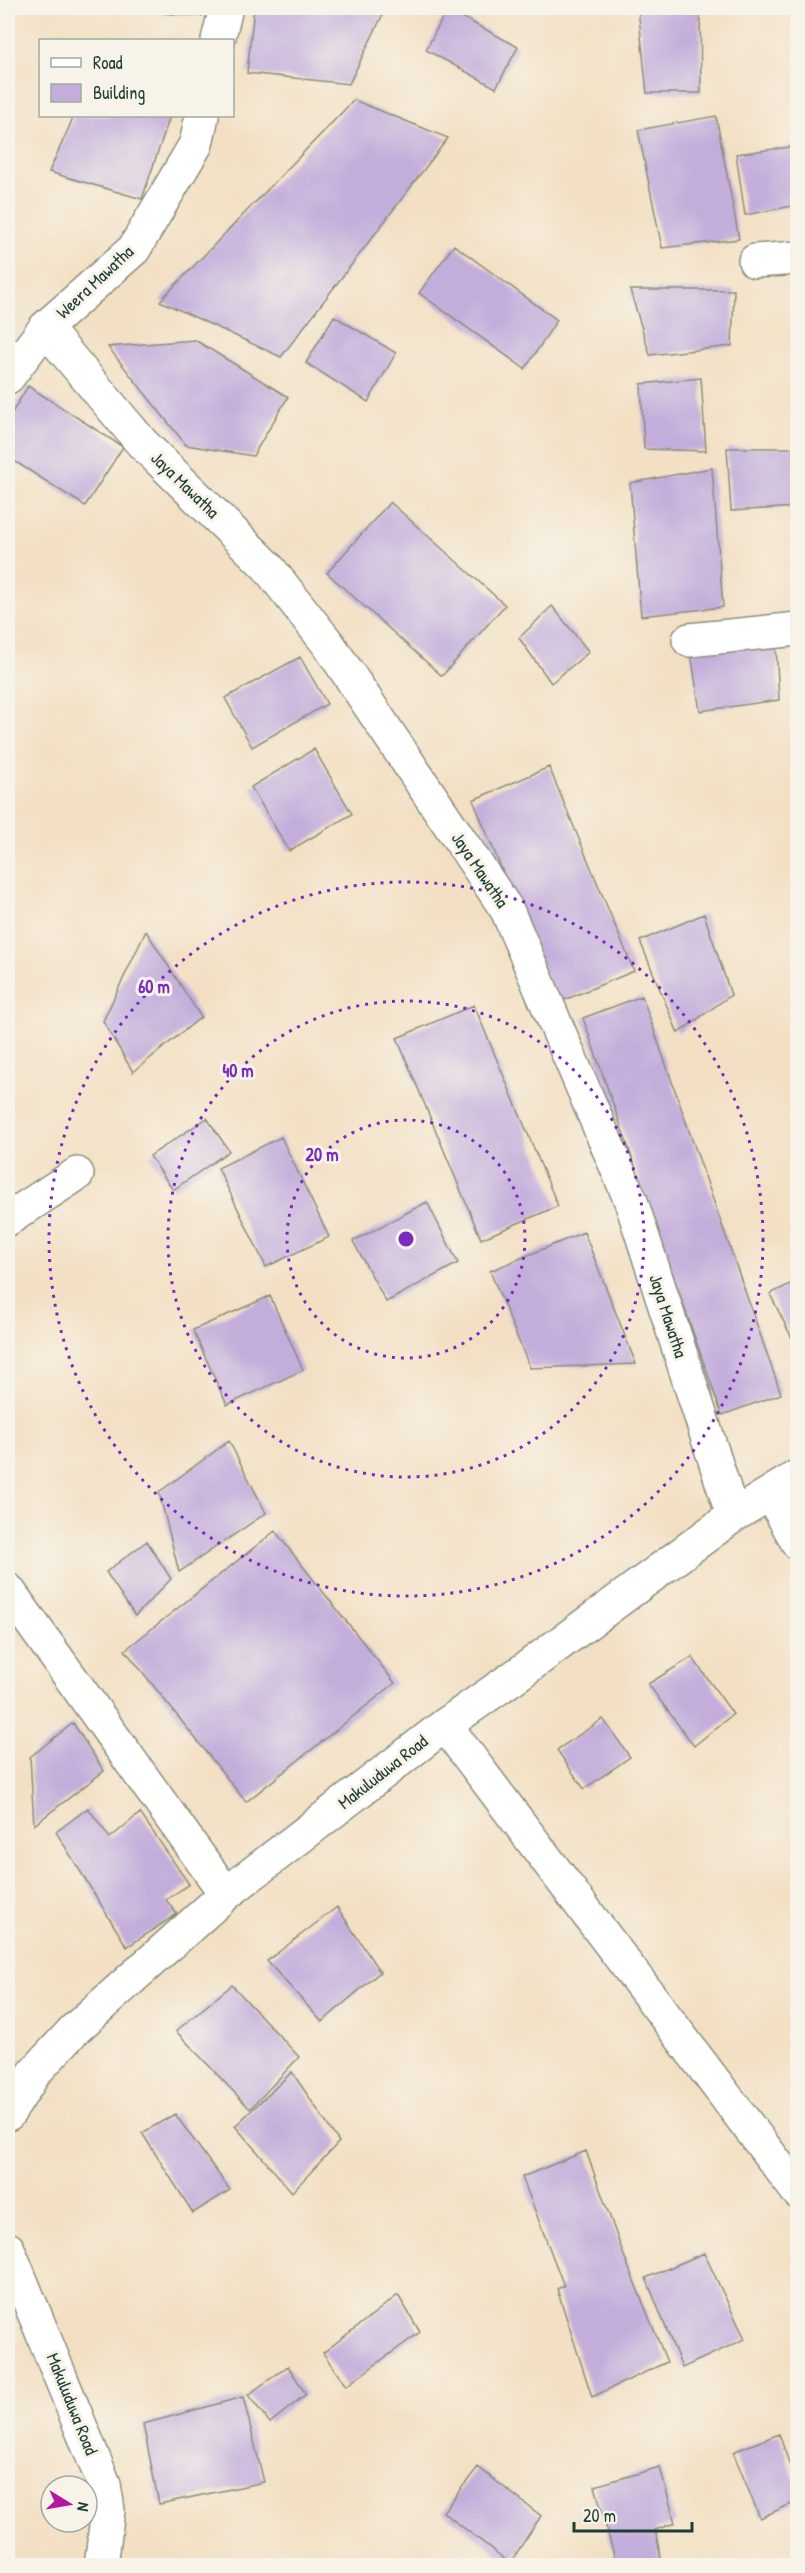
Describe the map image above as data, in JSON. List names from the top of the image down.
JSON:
{
  "streets": {
    "street": ["Weera Mawatha", "Jaya Mawatha", "Makuluduwa Road"]
  },
  "crossings": [
    ["Weera Mawatha", "Jaya Mawatha"],
    ["Jaya Mawatha", "Makuluduwa Road"]
  ],
  "legend": ["Road", "Building"],
  "scale_bar": "20 m",
  "north": "right",
  "rings": ["60 m", "40 m", "20 m"]
}
